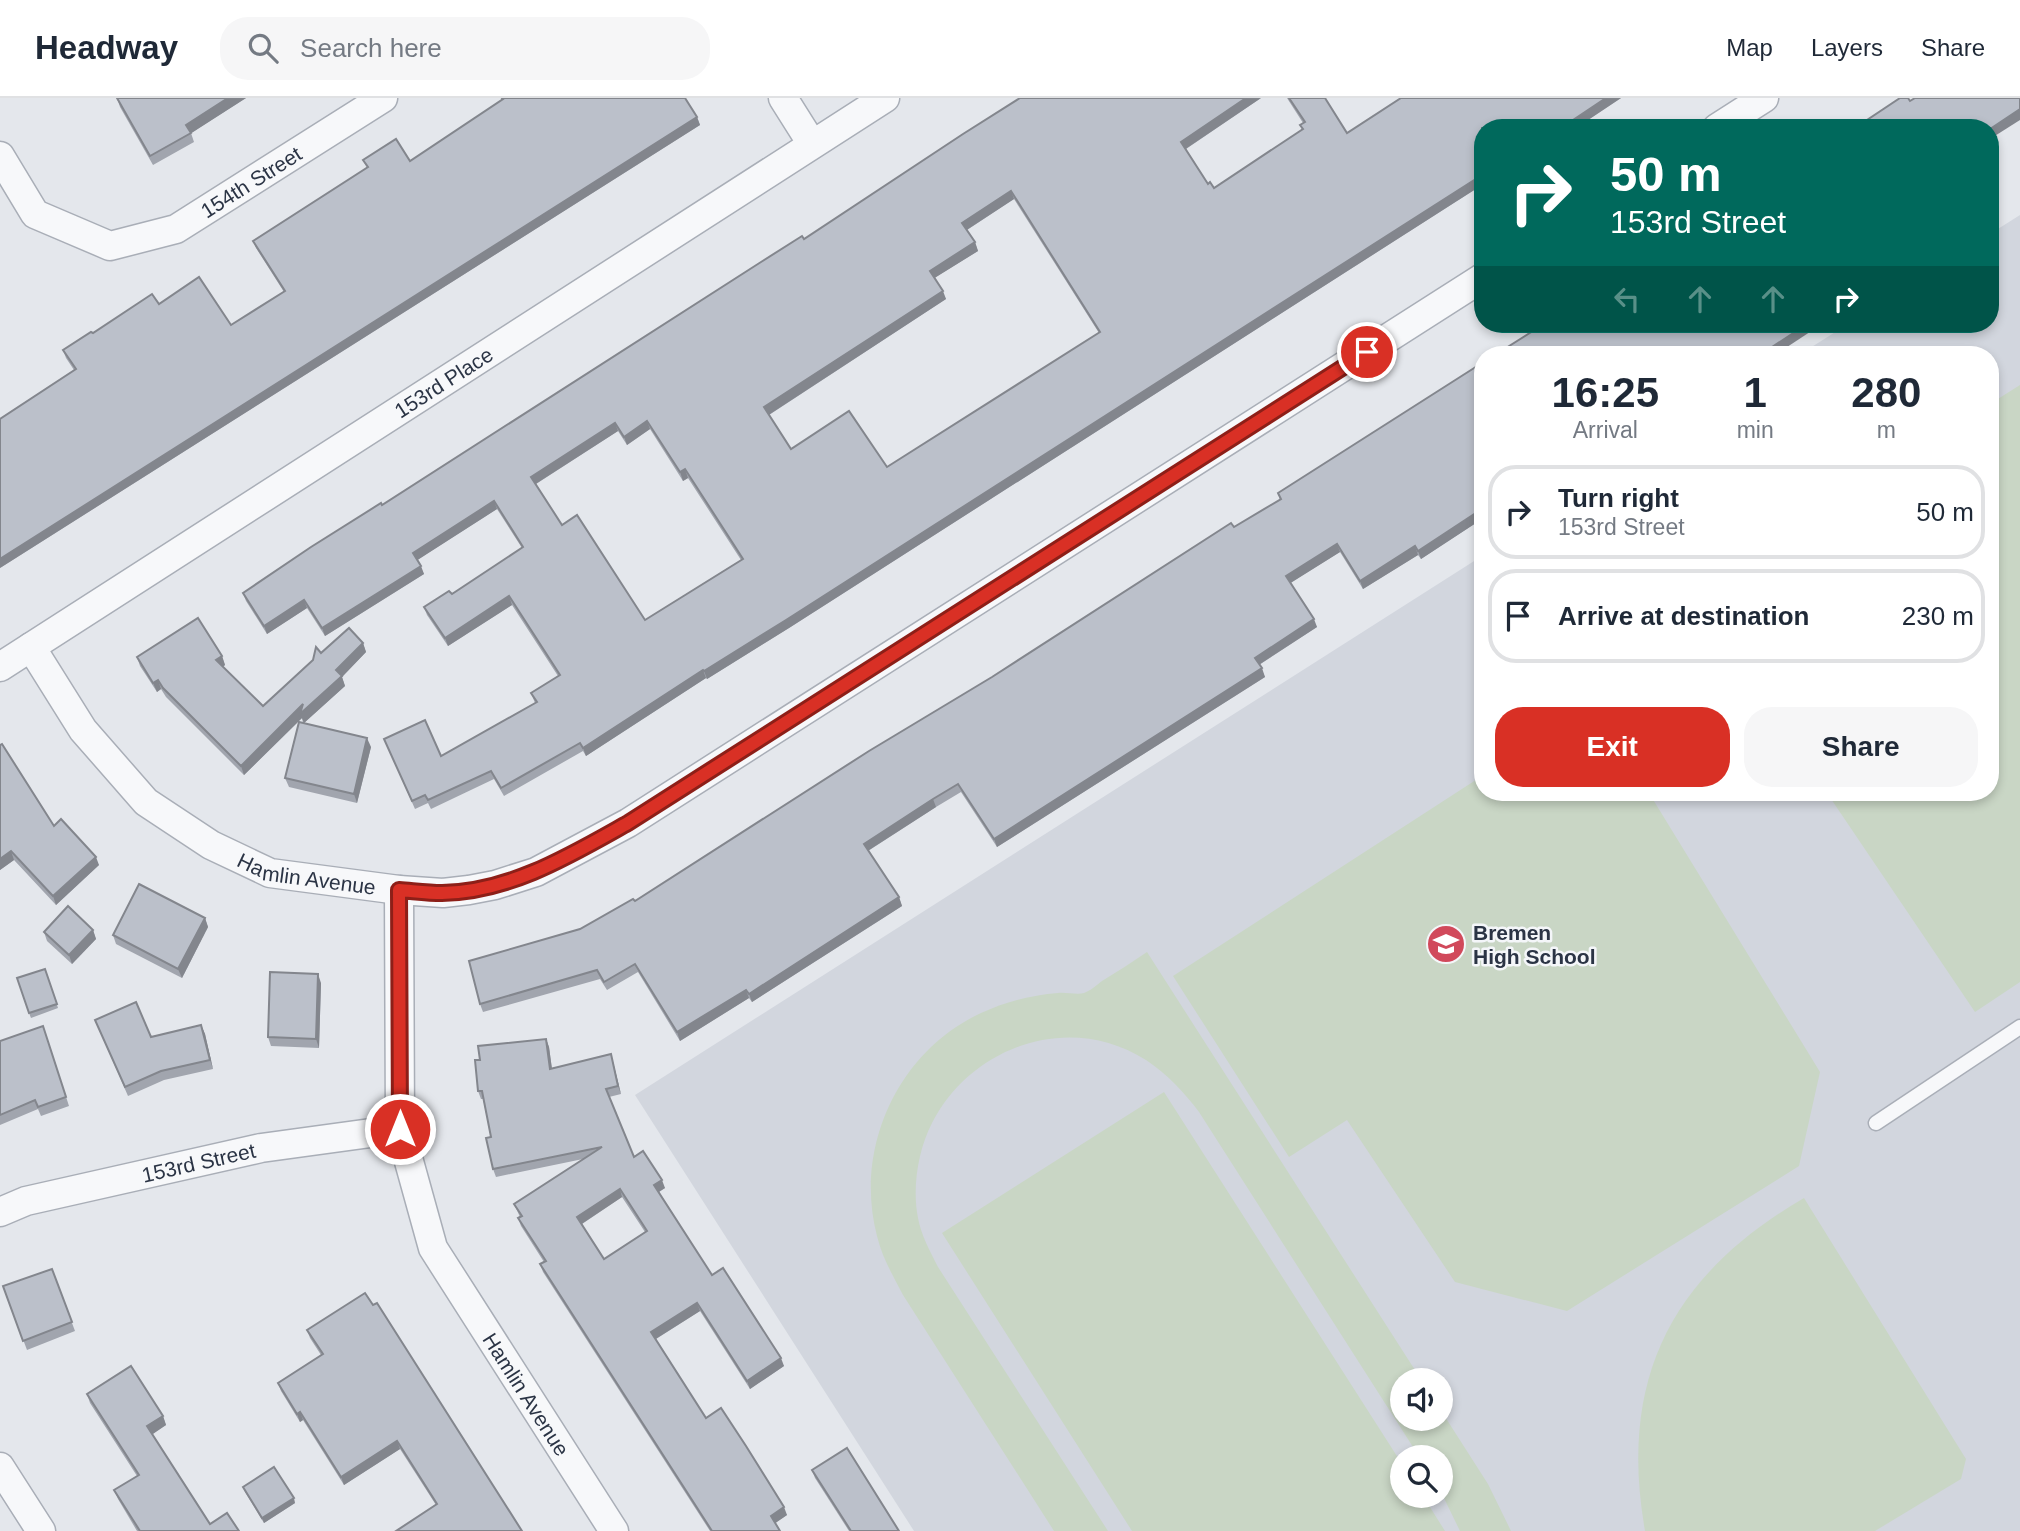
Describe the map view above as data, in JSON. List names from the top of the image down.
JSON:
{
  "streets": {
    "street": [
      "154th Street",
      "153rd Place",
      "Hamlin Avenue",
      "153rd Street"
    ]
  },
  "crossings": [
    ["153rd Place", "Hamlin Avenue"],
    ["Hamlin Avenue", "153rd Street"]
  ],
  "places": {
    "school or university": ["Bremen High School"]
  },
  "page": {
    "header": "Headway",
    "search": "Search here",
    "nav": ["Map", "Layers", "Share"],
    "turn": ["50 m", "153rd Street"],
    "eta": [
      "16:25",
      "Arrival",
      "1",
      "min",
      "280",
      "m"
    ],
    "list": [
      {
        "name": "Turn right",
        "note": "153rd Street",
        "value": "50 m"
      },
      {
        "name": "Arrive at destination",
        "value": "230 m"
      }
    ],
    "buttons": ["Exit", "Share"]
  }
}
